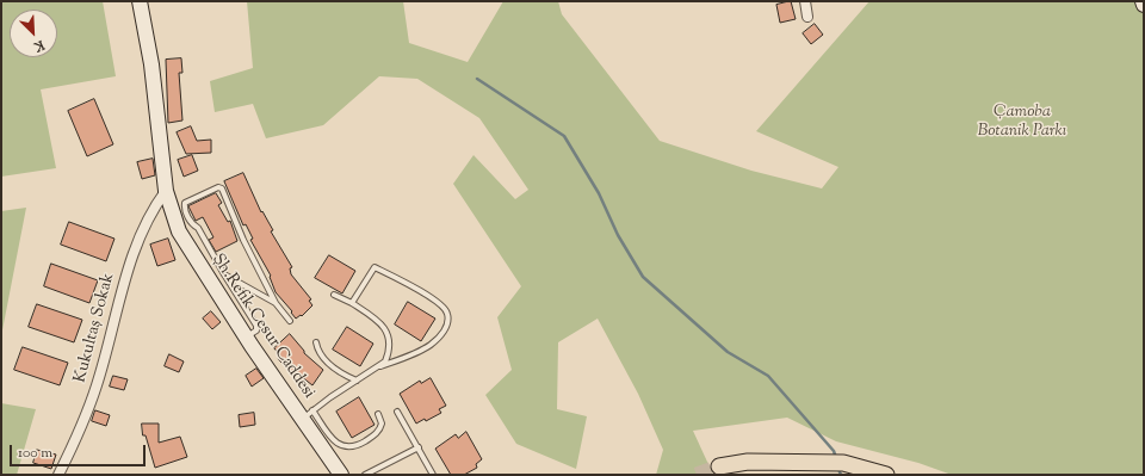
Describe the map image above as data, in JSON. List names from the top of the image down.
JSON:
{
  "streets": {
    "street": ["Şh.Refik Cesur Caddesi", "Kukultaş Sokak"]
  },
  "crossings": [
    ["Şh.Refik Cesur Caddesi", "Kukultaş Sokak"]
  ],
  "parks": ["Çamoba Botanik Parkı"],
  "scale_bar": "100 m",
  "north": "bottom right"
}
